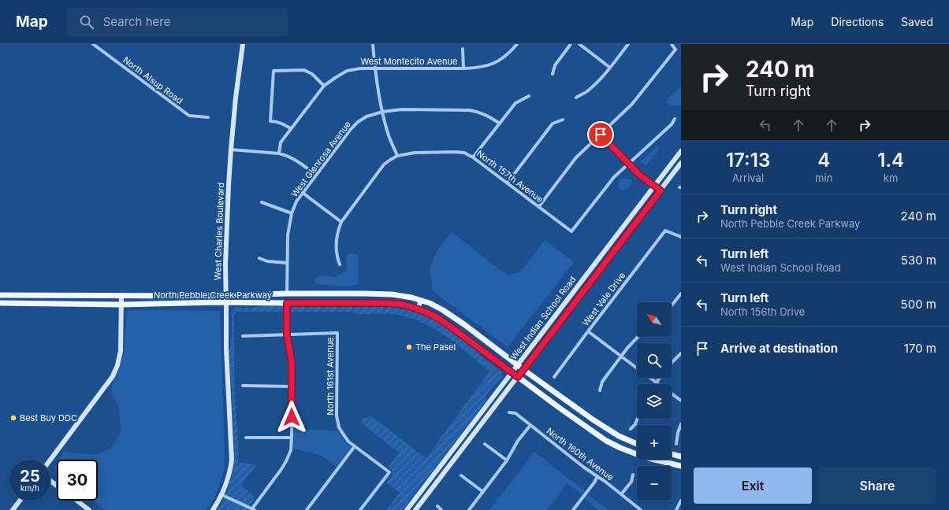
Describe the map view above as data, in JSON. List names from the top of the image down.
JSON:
{
  "streets": {
    "main road": ["West Charles Boulevard", "North Pebble Creek Parkway", "West Indian School Road"],
    "street": [
      "West Montecito Avenue",
      "North Alsup Road",
      "West Glenrosa Avenue",
      "North 157th Avenue",
      "West Vale Drive",
      "North 161st Avenue",
      "North 160th Avenue"
    ]
  },
  "crossings": [
    ["West Glenrosa Avenue", "North Pebble Creek Parkway"],
    ["West Charles Boulevard", "North Pebble Creek Parkway"],
    ["North Pebble Creek Parkway", "West Indian School Road"]
  ],
  "places": ["The Pasel", "Best Buy DDC"],
  "north": "top left",
  "page": {
    "header": "Map",
    "search": "Search here",
    "nav": ["Map", "Directions", "Saved"],
    "turn": ["240 m", "Turn right"],
    "eta": [
      "17:13",
      "Arrival",
      "4",
      "min",
      "1.4",
      "km"
    ],
    "list": [
      {
        "name": "Turn right",
        "note": "North Pebble Creek Parkway",
        "value": "240 m"
      },
      {
        "name": "Turn left",
        "note": "West Indian School Road",
        "value": "530 m"
      },
      {
        "name": "Turn left",
        "note": "North 156th Drive",
        "value": "500 m"
      },
      {
        "name": "Arrive at destination",
        "value": "170 m"
      }
    ],
    "map_buttons": ["+", "−"],
    "speed": "25 km/h",
    "limit": "30",
    "buttons": ["Exit", "Share"]
  }
}
